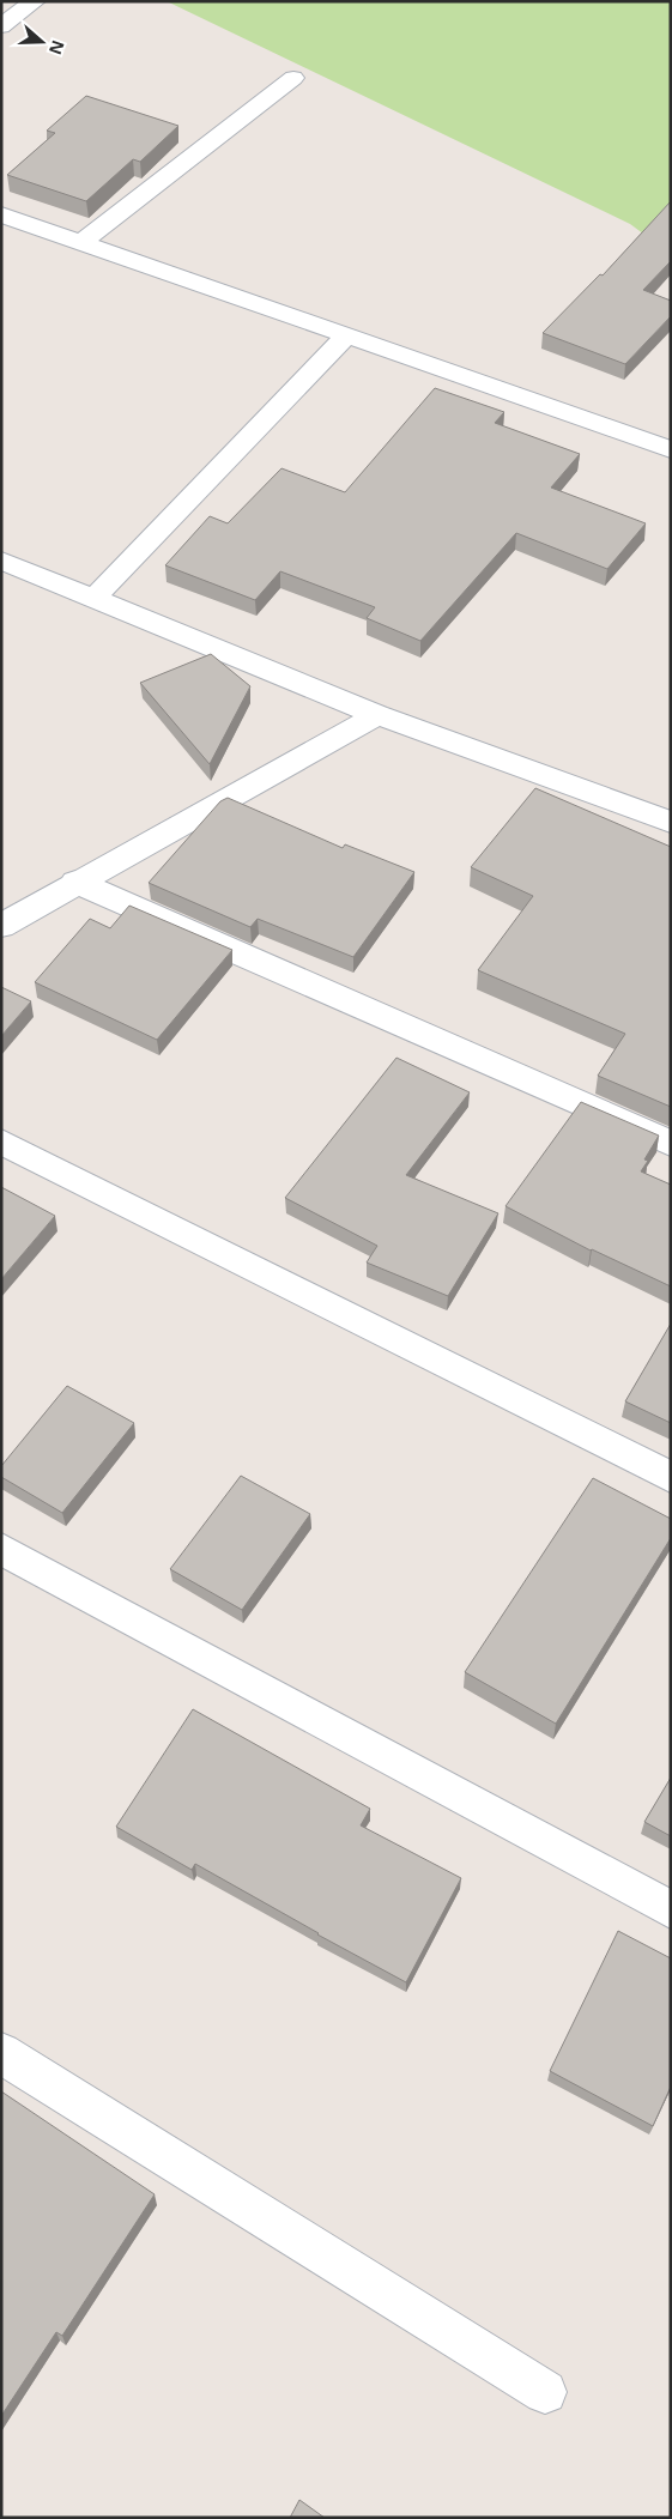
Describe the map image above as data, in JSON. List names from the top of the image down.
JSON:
{
  "north": "right"
}
